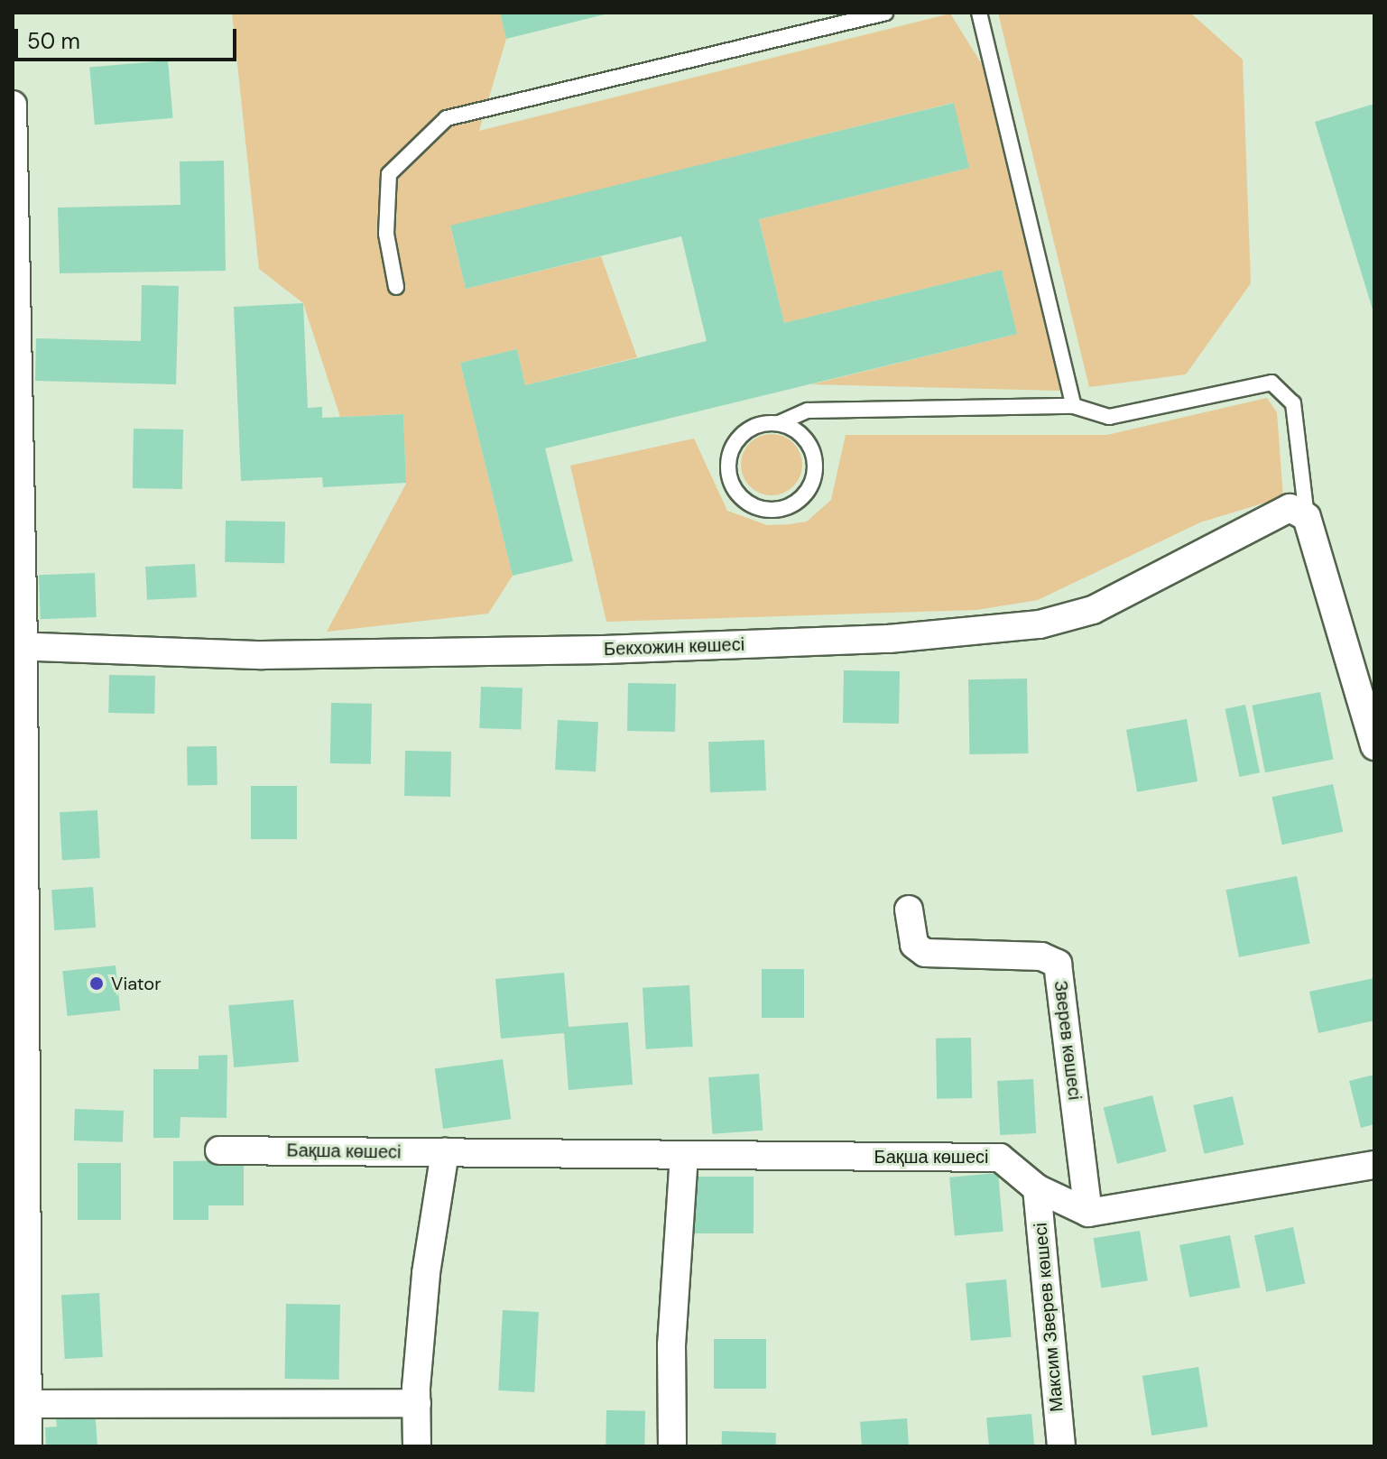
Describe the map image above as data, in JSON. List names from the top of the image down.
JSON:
{
  "streets": {
    "street": [
      "Бекхожин көшесі",
      "Зверев көшесі",
      "Бақша көшесі",
      "Максим Зверев көшесі"
    ]
  },
  "crossings": [
    ["Зверев көшесі", "Бақша көшесі"],
    ["Бақша көшесі", "Максим Зверев көшесі"]
  ],
  "places": ["Viator"],
  "scale_bar": "50 m"
}
